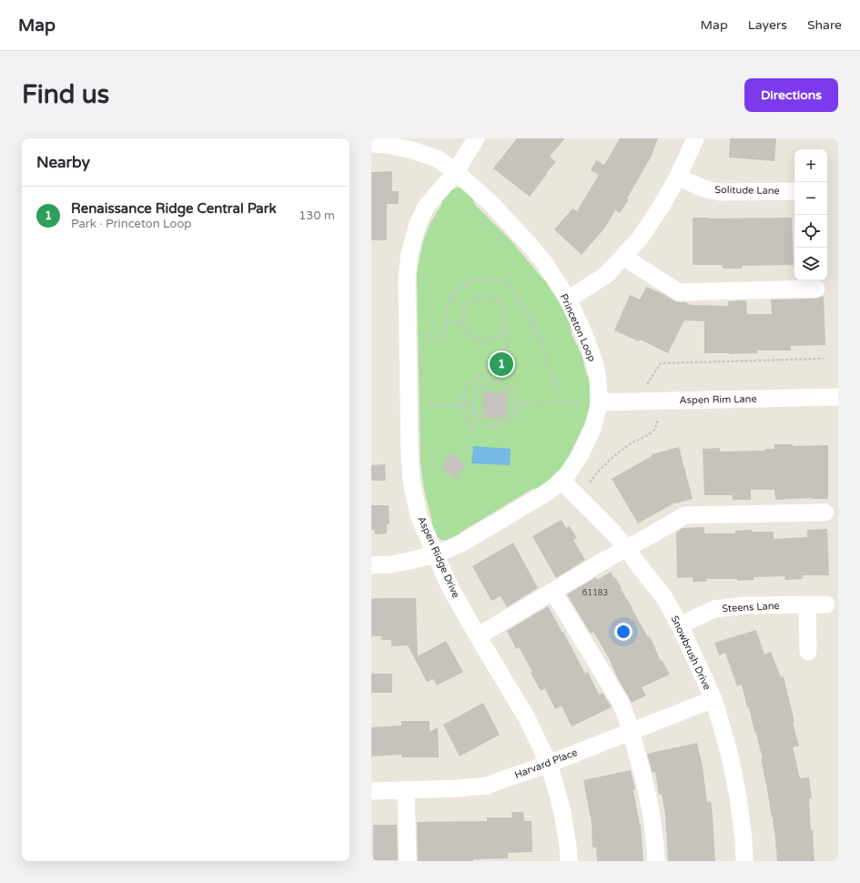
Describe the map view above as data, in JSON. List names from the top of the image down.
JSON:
{
  "streets": {
    "street": [
      "Solitude Lane",
      "Princeton Loop",
      "Aspen Rim Lane",
      "Aspen Ridge Drive",
      "Steens Lane",
      "Snowbrush Drive",
      "Harvard Place"
    ]
  },
  "crossings": [
    ["Princeton Loop", "Aspen Rim Lane"],
    ["Princeton Loop", "Aspen Ridge Drive"],
    ["Princeton Loop", "Snowbrush Drive"],
    ["Aspen Ridge Drive", "Harvard Place"],
    ["Steens Lane", "Snowbrush Drive"],
    ["Snowbrush Drive", "Harvard Place"]
  ],
  "house_numbers": ["61183"],
  "page": {
    "header": "Map",
    "nav": ["Map", "Layers", "Share"],
    "buttons": "Directions",
    "title": "Find us",
    "heading": "Nearby",
    "map_buttons": ["+", "−"],
    "list": [
      {
        "mark": "1",
        "name": "Renaissance Ridge Central Park",
        "note": "Park · Princeton Loop",
        "value": "130 m"
      }
    ],
    "pins": "1"
  }
}
